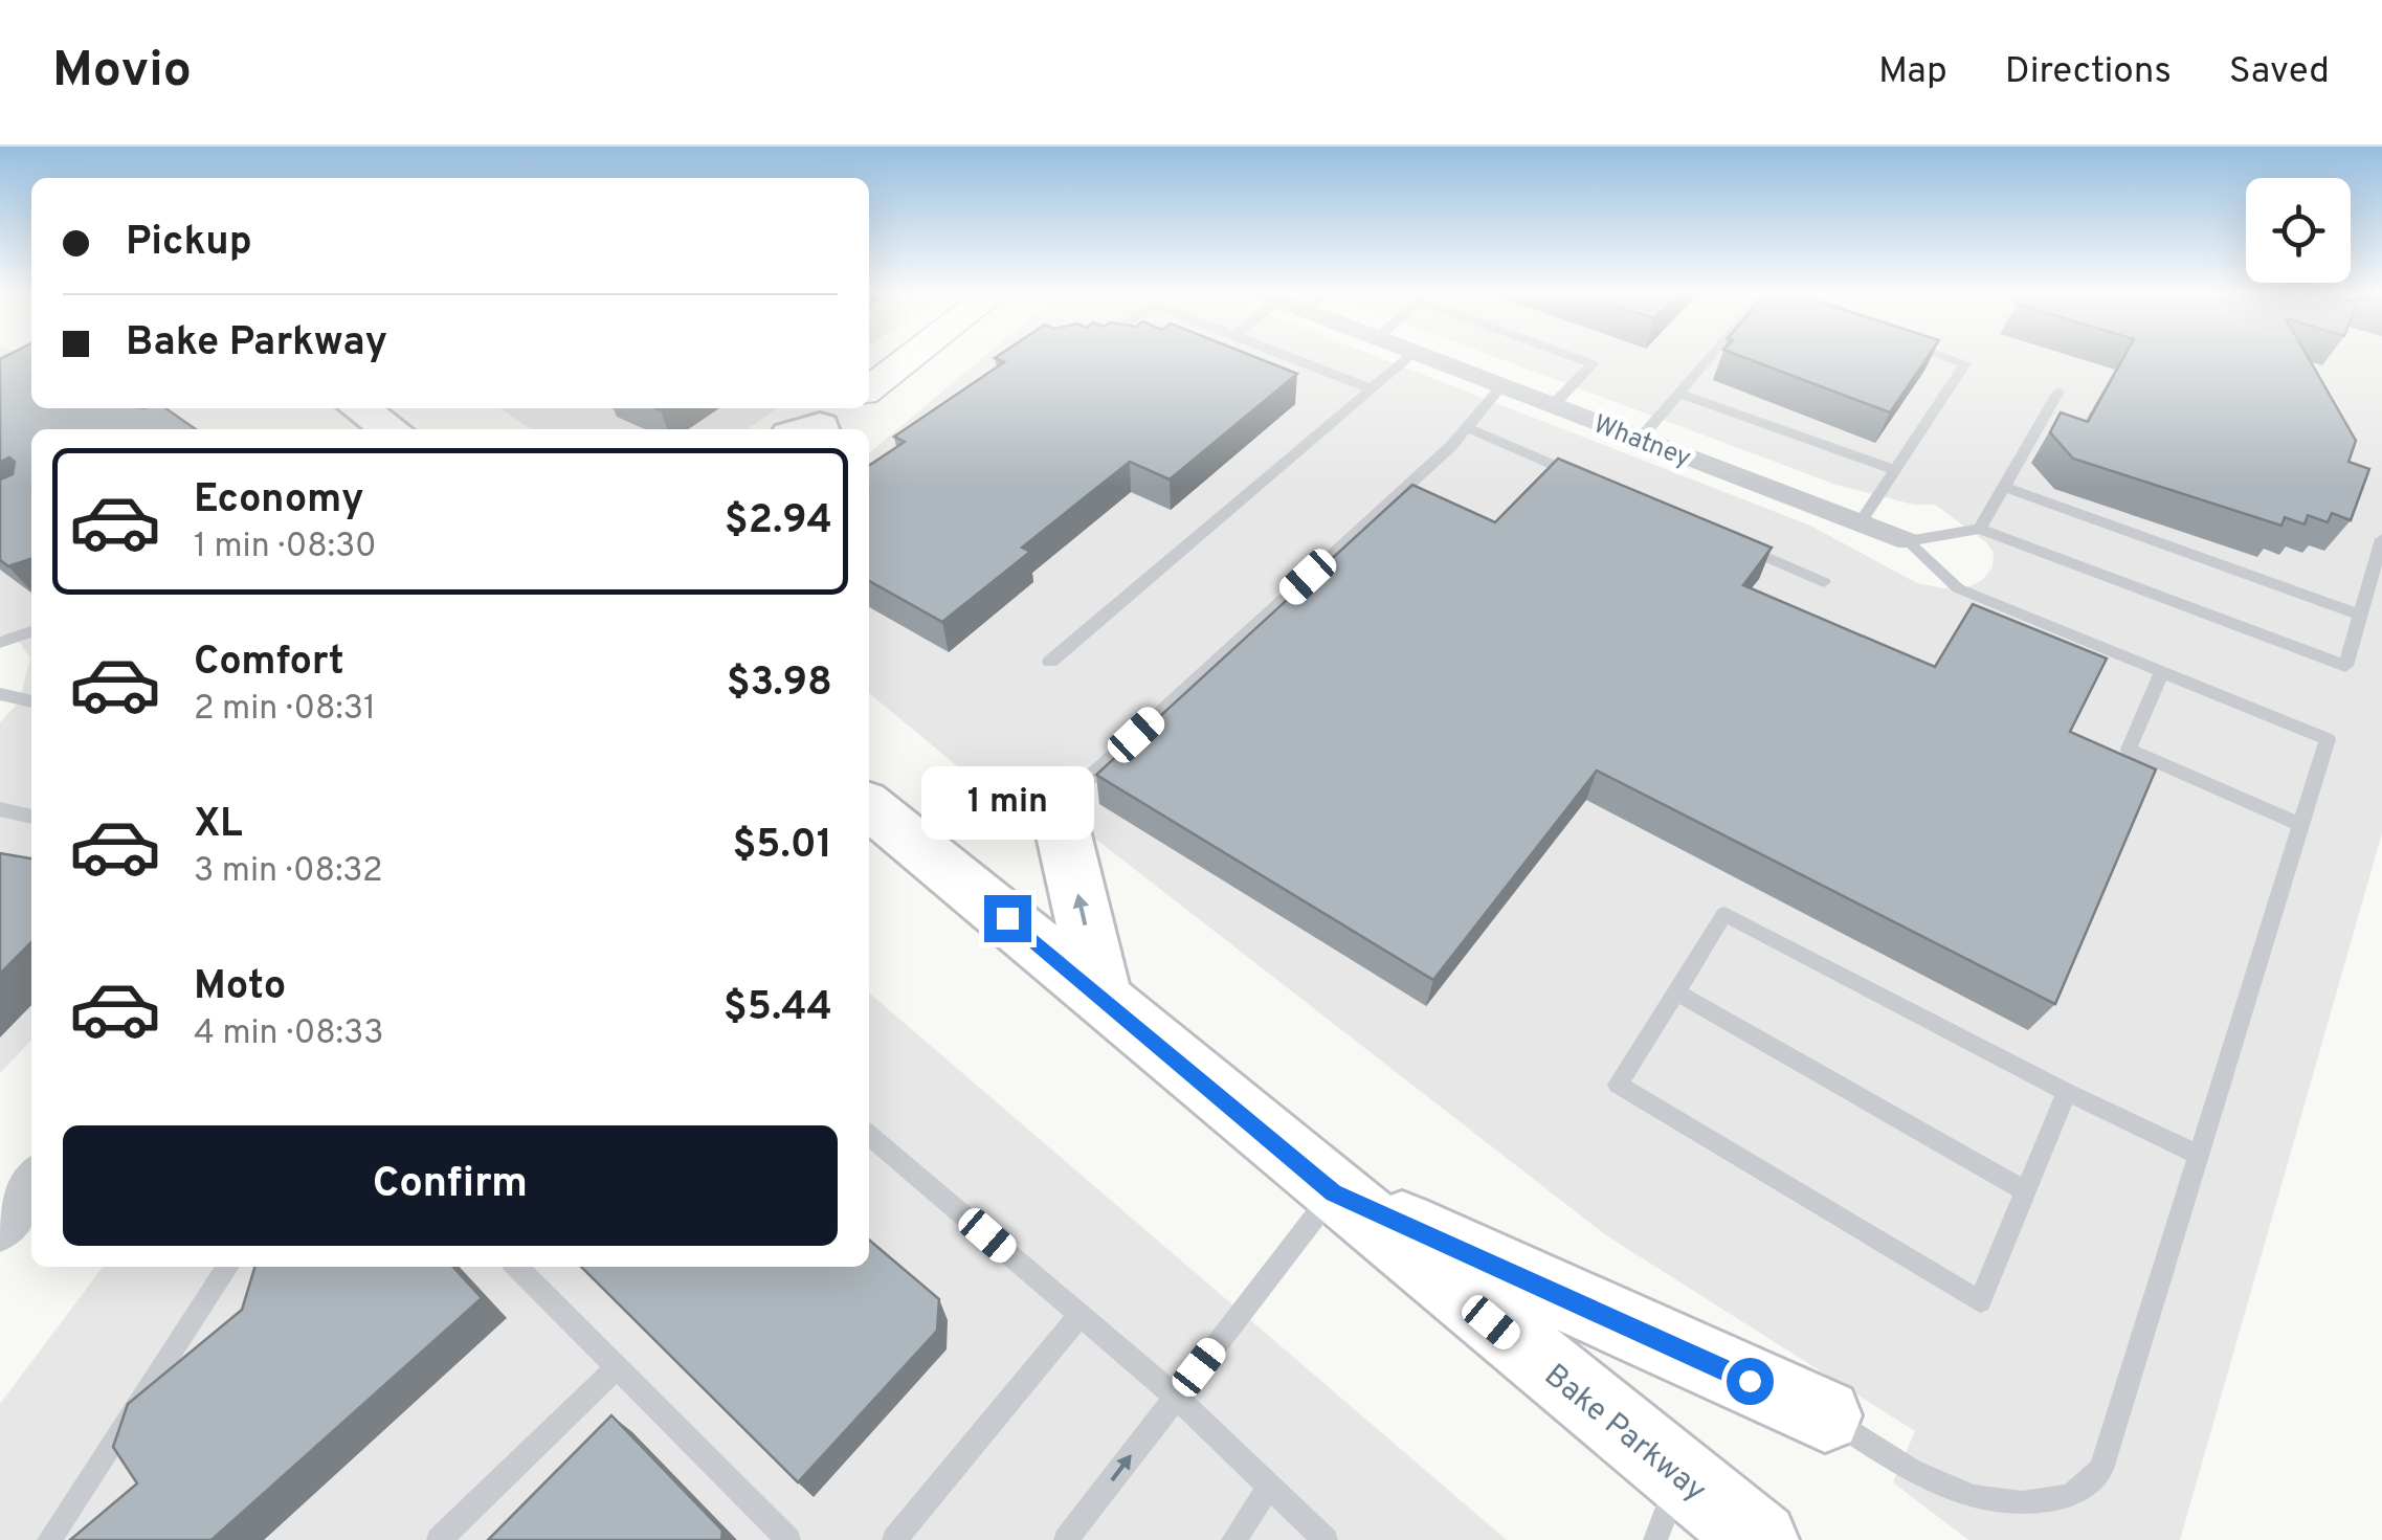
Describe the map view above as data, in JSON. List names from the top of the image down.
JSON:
{
  "streets": {
    "main road": ["Bake Parkway"],
    "street": ["Whatney"]
  },
  "page": {
    "header": "Movio",
    "nav": ["Map", "Directions", "Saved"],
    "banner": ["Pickup", "Bake Parkway"],
    "list": [
      {
        "name": "Economy",
        "note": "1 min · 08:30",
        "value": "$2.94"
      },
      {
        "name": "Comfort",
        "note": "2 min · 08:31",
        "value": "$3.98"
      },
      {
        "name": "XL",
        "note": "3 min · 08:32",
        "value": "$5.01"
      },
      {
        "name": "Moto",
        "note": "4 min · 08:33",
        "value": "$5.44"
      }
    ],
    "bubble": "1 min",
    "buttons": "Confirm"
  }
}
